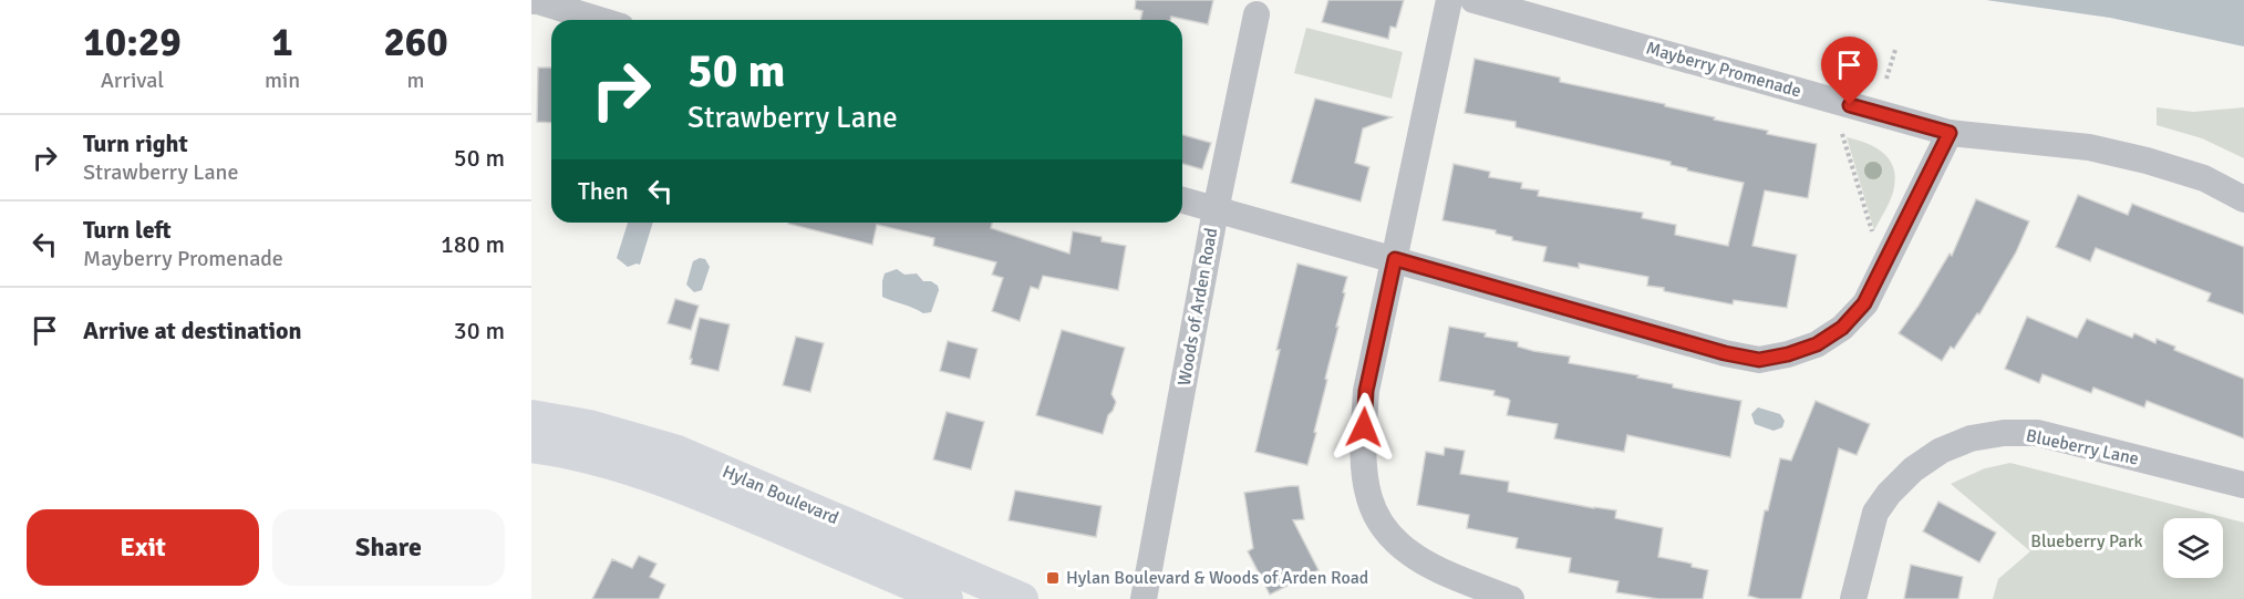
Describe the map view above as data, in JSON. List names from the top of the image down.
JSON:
{
  "streets": {
    "main road": ["Hylan Boulevard"],
    "street": ["Mayberry Promenade", "Woods of Arden Road", "Blueberry Lane"]
  },
  "parks": ["Blueberry Park"],
  "places": {
    "transit": ["Hylan Boulevard & Woods of Arden Road"]
  },
  "page": {
    "eta": [
      "10:29",
      "Arrival",
      "1",
      "min",
      "260",
      "m"
    ],
    "turn": ["50 m", "Strawberry Lane"],
    "list": [
      {
        "name": "Turn right",
        "note": "Strawberry Lane",
        "value": "50 m"
      },
      {
        "name": "Turn left",
        "note": "Mayberry Promenade",
        "value": "180 m"
      },
      {
        "name": "Arrive at destination",
        "value": "30 m"
      }
    ],
    "then": "Then",
    "buttons": ["Exit", "Share"]
  }
}
